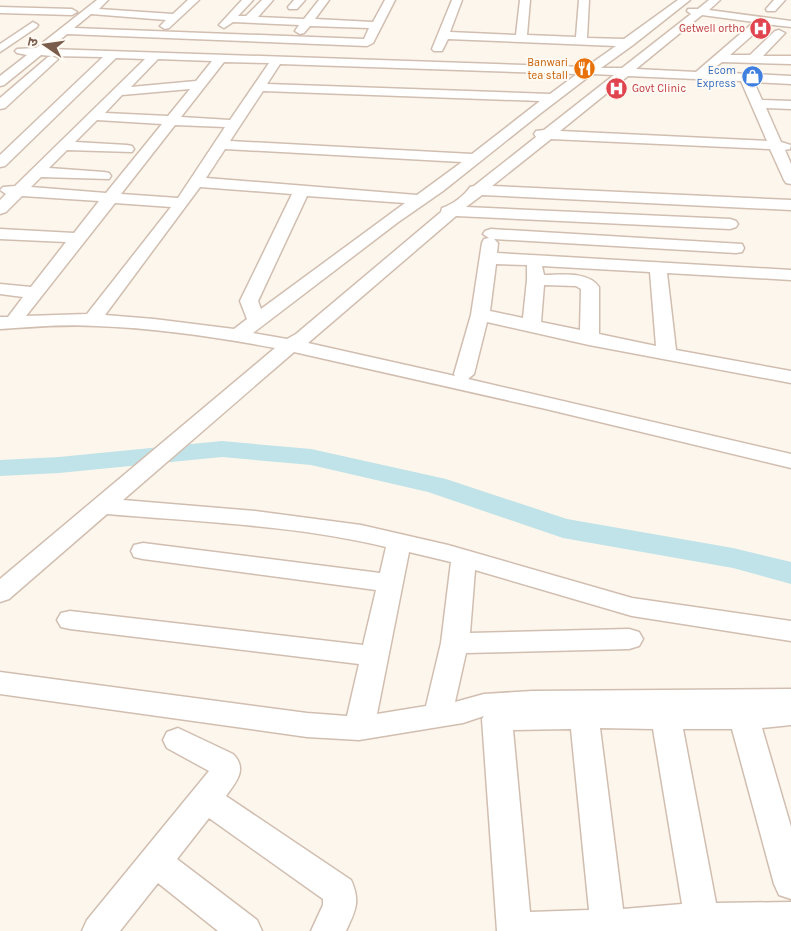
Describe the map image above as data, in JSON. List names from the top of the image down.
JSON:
{
  "places": {
    "hospital": ["Getwell ortho", "Govt Clinic"],
    "restaurant": ["Banwari tea stall"],
    "shop": ["Ecom Express"]
  },
  "north": "left"
}
